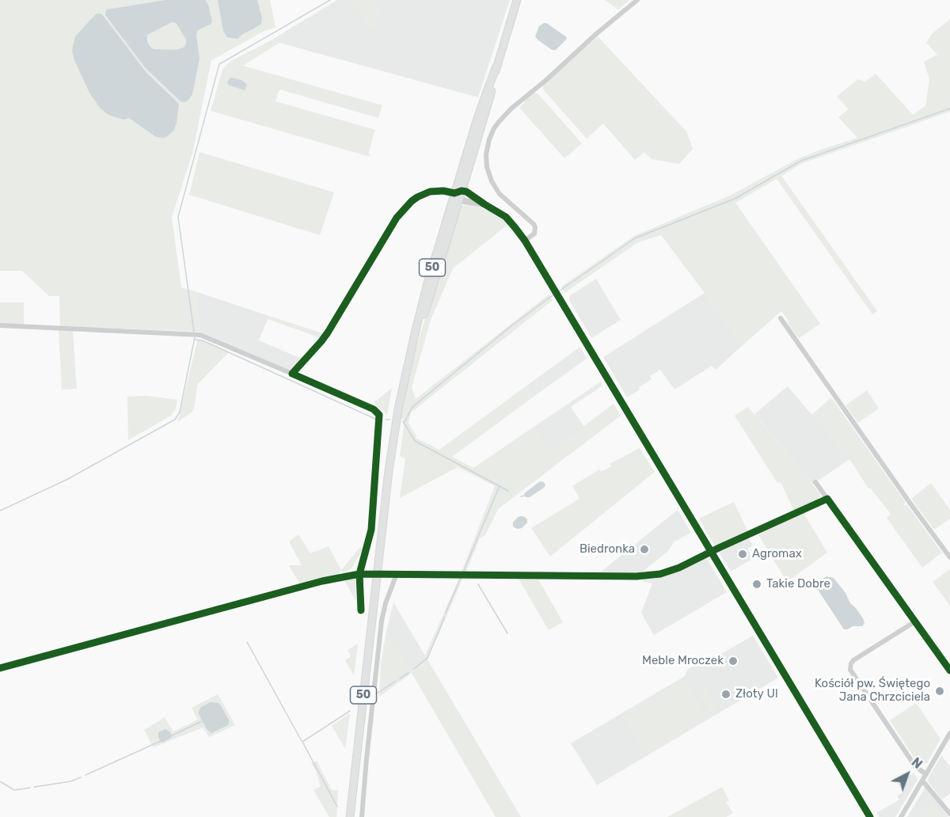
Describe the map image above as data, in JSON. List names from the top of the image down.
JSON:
{
  "streets": {
    "main road": ["50"]
  },
  "places": [
    "Biedronka",
    "Agromax",
    "Takie Dobre",
    "Meble Mroczek",
    "Kościół pw. Świętego Jana Chrzciciela",
    "Złoty Ul"
  ],
  "north": "top right"
}
